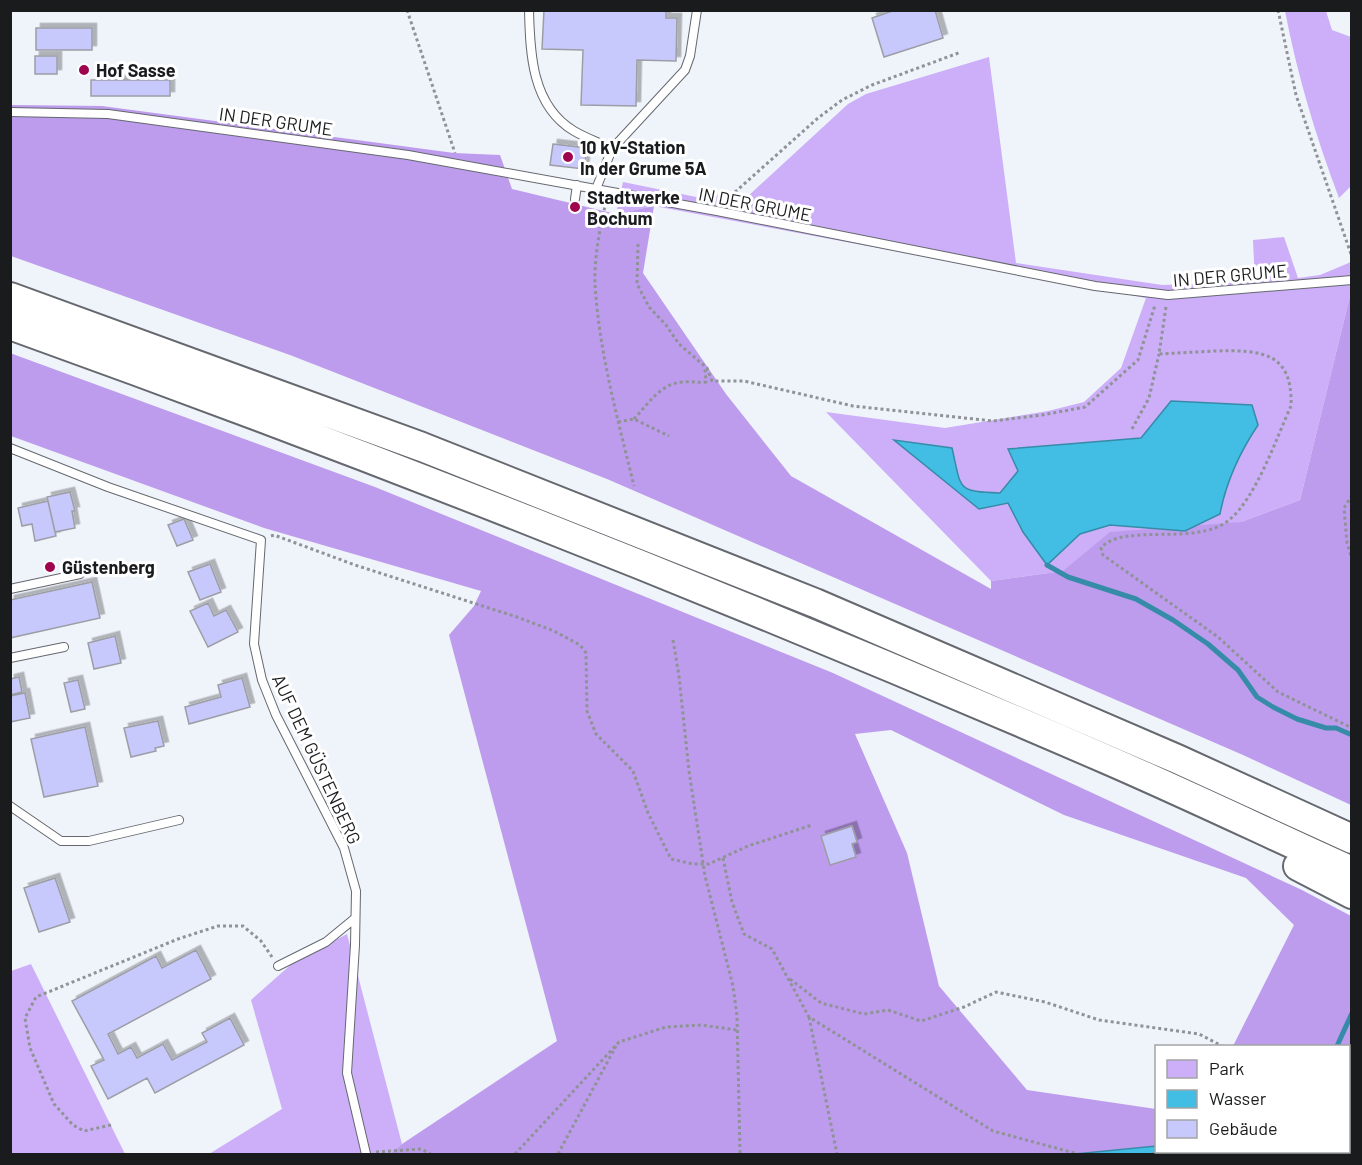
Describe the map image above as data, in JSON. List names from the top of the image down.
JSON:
{
  "streets": {
    "lane": ["IN DER GRUME", "AUF DEM GÜSTENBERG"]
  },
  "places": [
    "Hof Sasse",
    "10 kV-Station In der Grume 5A",
    "Stadtwerke Bochum",
    "Güstenberg"
  ],
  "legend": ["Park", "Wasser", "Gebäude"]
}
